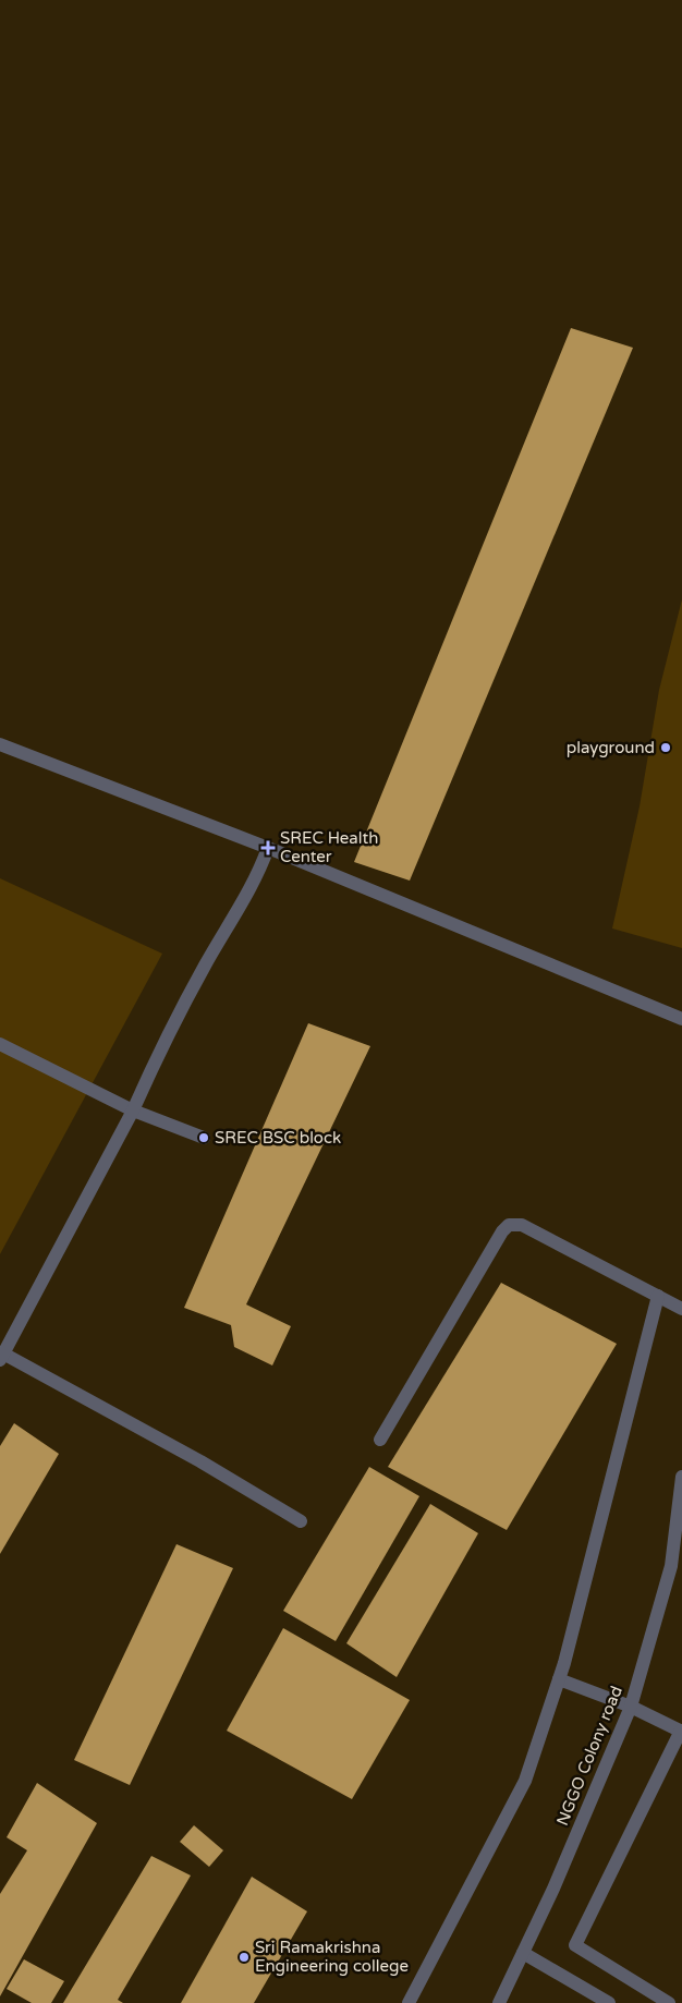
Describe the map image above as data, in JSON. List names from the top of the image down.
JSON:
{
  "streets": {
    "street": ["NGGO Colony road"]
  },
  "places": {
    "other": ["playground", "SREC BSC block", "Sri Ramakrishna Engineering college"],
    "health": ["SREC Health Center"]
  }
}
